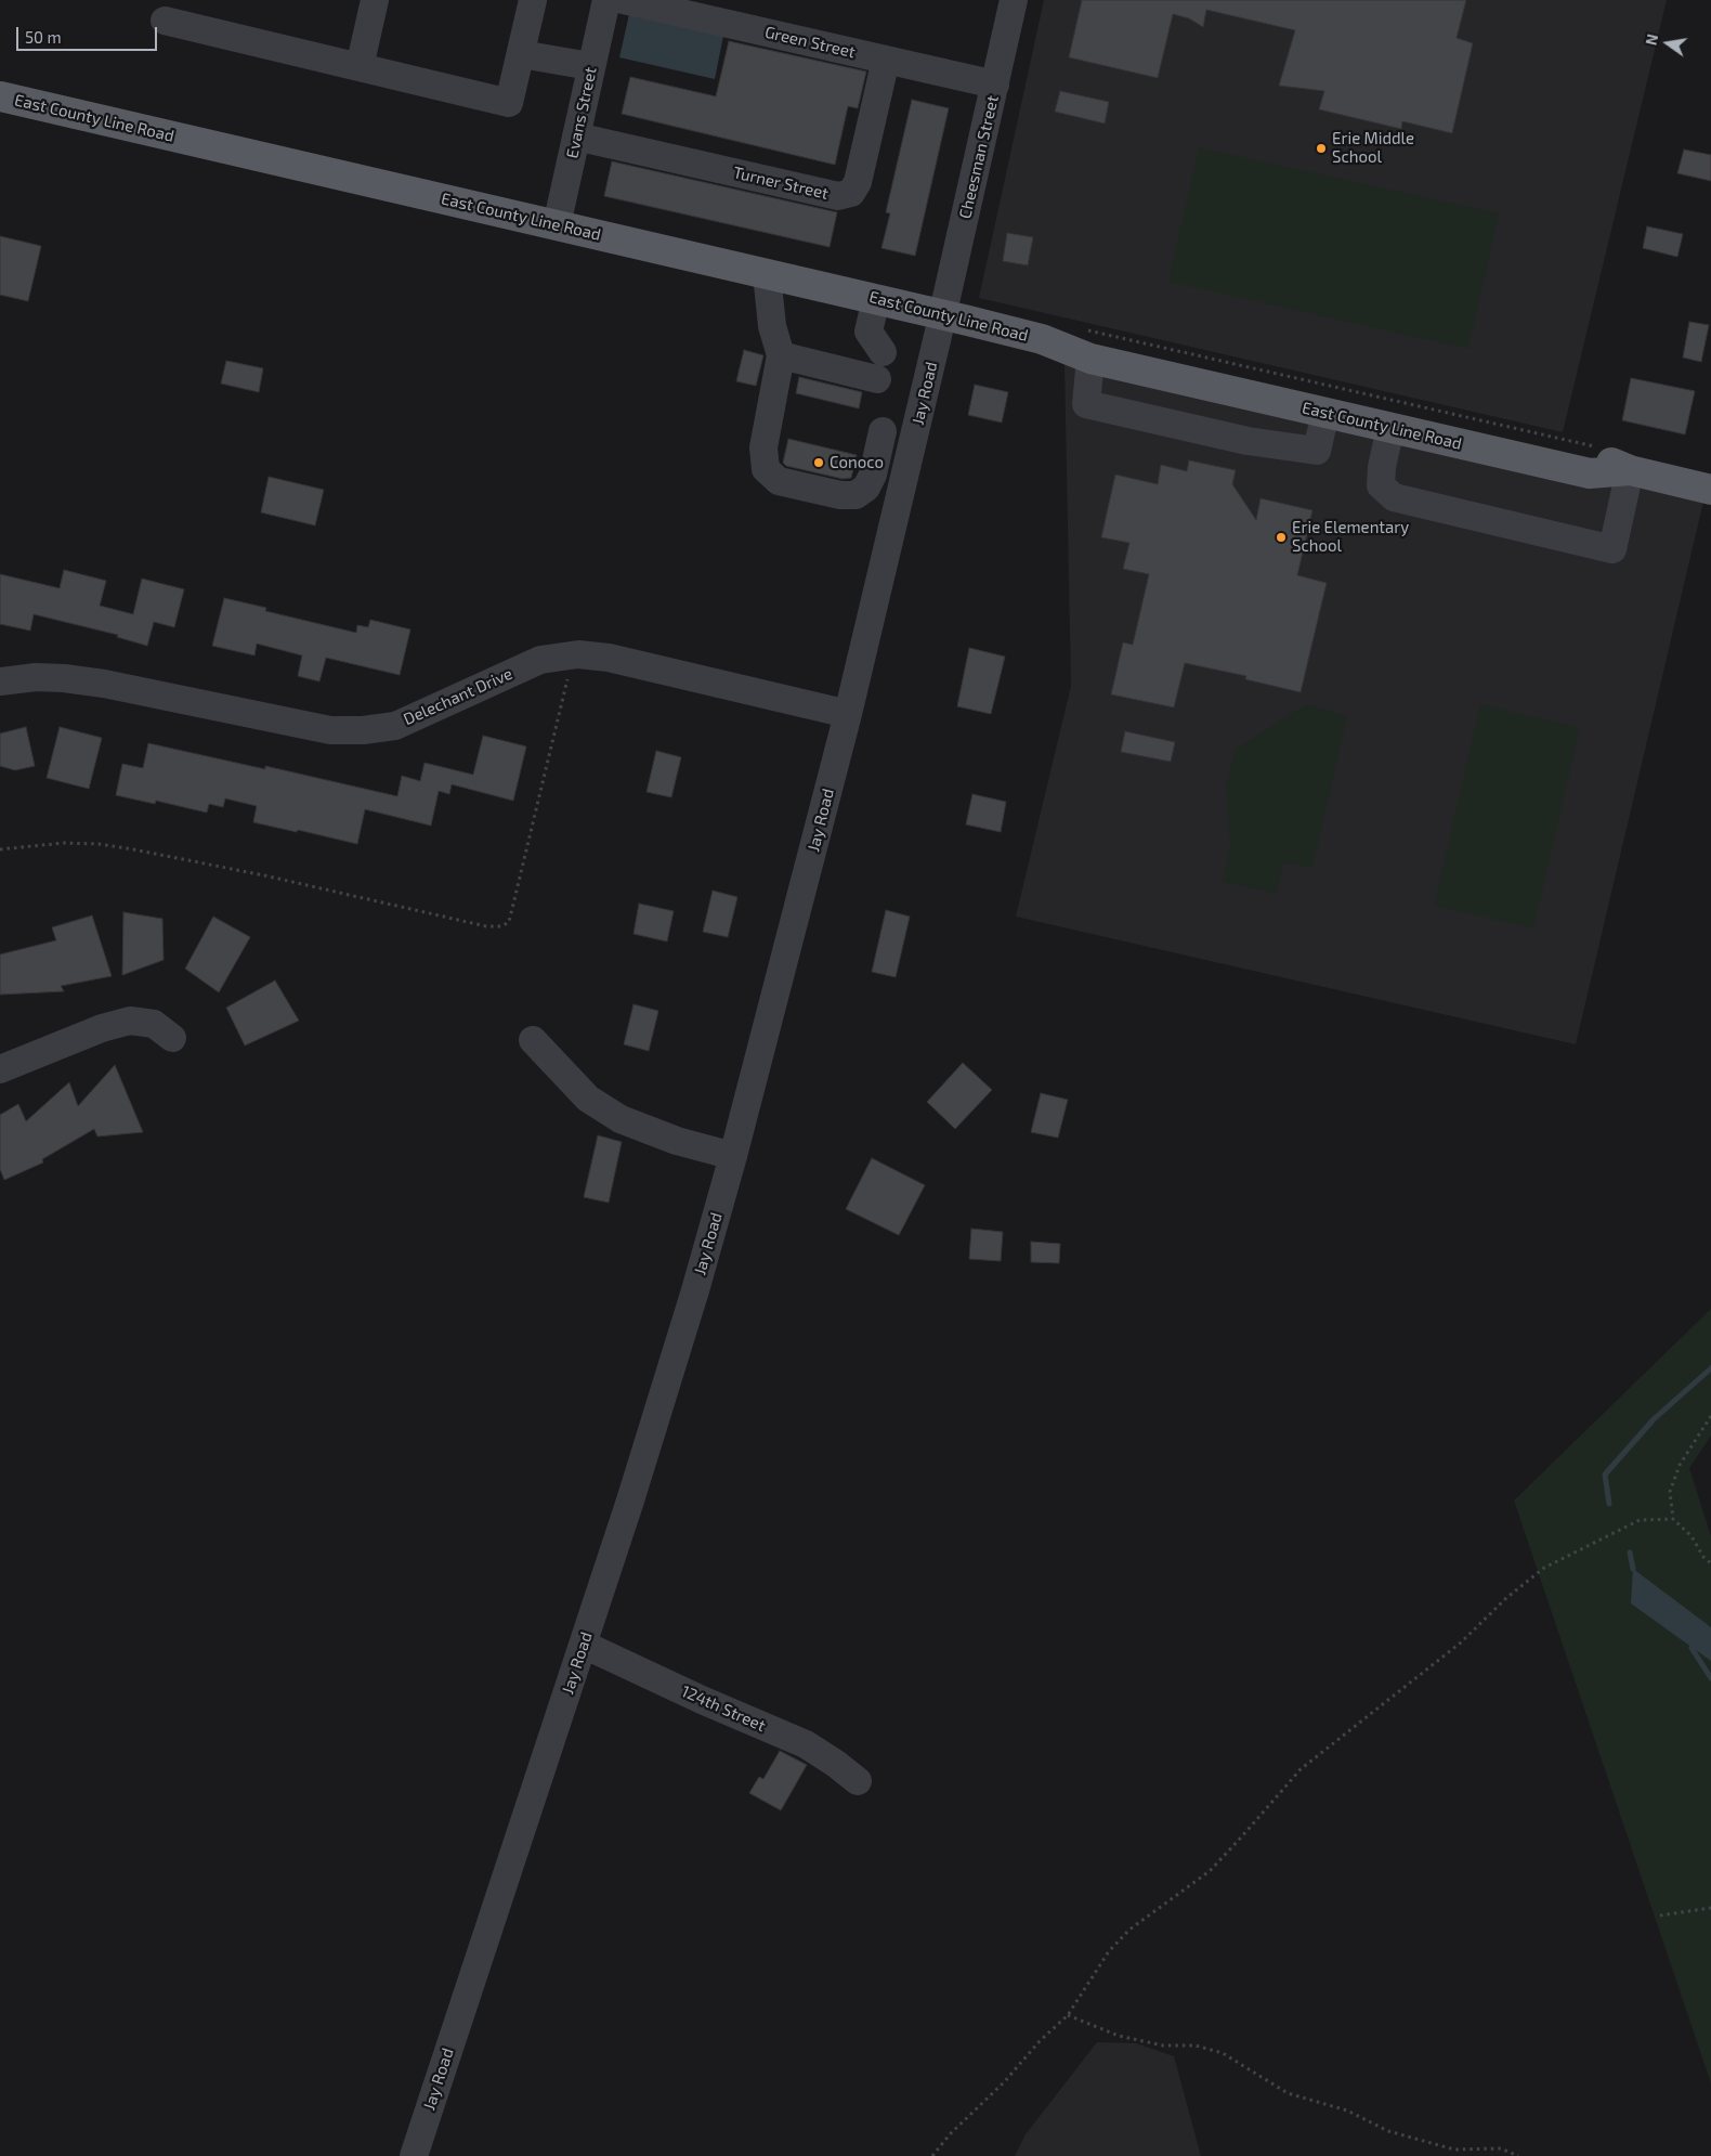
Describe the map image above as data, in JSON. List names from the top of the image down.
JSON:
{
  "streets": {
    "main road": ["East County Line Road"],
    "street": [
      "Green Street",
      "Evans Street",
      "Cheesman Street",
      "Turner Street",
      "Jay Road",
      "Delechant Drive",
      "124th Street"
    ]
  },
  "crossings": [
    ["Green Street", "Cheesman Street"],
    ["Green Street", "Turner Street"],
    ["Evans Street", "East County Line Road"],
    ["Evans Street", "Turner Street"],
    ["East County Line Road", "Cheesman Street"],
    ["East County Line Road", "Jay Road"],
    ["Cheesman Street", "Jay Road"],
    ["Jay Road", "Delechant Drive"],
    ["Jay Road", "124th Street"]
  ],
  "places": ["Erie Middle School", "Conoco", "Erie Elementary School"],
  "scale_bar": "50 m",
  "north": "left"
}
